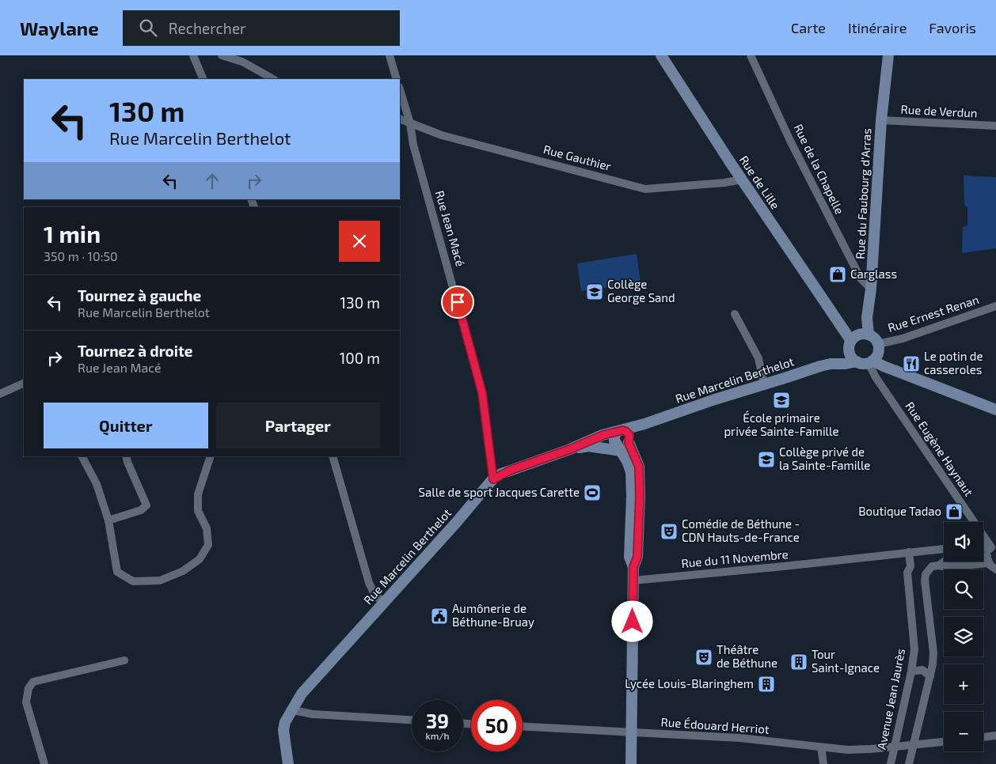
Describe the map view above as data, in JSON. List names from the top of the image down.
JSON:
{
  "streets": {
    "main road": ["Rue de Lille", "Rue du Faubourg d'Arras", "Rue Marcelin Berthelot"],
    "street": [
      "Rue de Verdun",
      "Rue Gauthier",
      "Rue de la Chapelle",
      "Rue Jean Macé",
      "Rue Ernest Renan",
      "Rue Eugène Haynaut",
      "Rue du 11 Novembre",
      "Avenue Jean Jaurès",
      "Rue Édouard Herriot"
    ]
  },
  "crossings": [
    ["Rue de Verdun", "Rue du Faubourg d'Arras"],
    ["Rue Gauthier", "Rue de Lille"],
    ["Rue Gauthier", "Rue Jean Macé"],
    ["Rue de la Chapelle", "Rue du Faubourg d'Arras"],
    ["Rue de Lille", "Rue du Faubourg d'Arras"],
    ["Rue de Lille", "Rue Ernest Renan"],
    ["Rue de Lille", "Rue Marcelin Berthelot"],
    ["Rue de Lille", "Rue Eugène Haynaut"],
    ["Rue du Faubourg d'Arras", "Rue Ernest Renan"],
    ["Rue du Faubourg d'Arras", "Rue Marcelin Berthelot"],
    ["Rue du Faubourg d'Arras", "Rue Eugène Haynaut"],
    ["Rue Jean Macé", "Rue Marcelin Berthelot"],
    ["Rue Ernest Renan", "Rue Marcelin Berthelot"],
    ["Rue Ernest Renan", "Rue Eugène Haynaut"],
    ["Rue Marcelin Berthelot", "Rue Eugène Haynaut"],
    ["Rue du 11 Novembre", "Avenue Jean Jaurès"],
    ["Avenue Jean Jaurès", "Rue Édouard Herriot"]
  ],
  "places": {
    "shop": ["Carglass", "Boutique Tadao"],
    "school or university": ["Collège George Sand", "École primaire privée Sainte-Famille", "Collège privé de la Sainte-Famille"],
    "restaurant": ["Le potin de casseroles"],
    "sports": ["Salle de sport Jacques Carette"],
    "theatre": ["Comédie de Béthune - CDN Hauts-de-France", "Théâtre de Béthune"],
    "public building": ["Aumônerie de Béthune-Bruay"],
    "building": ["Tour Saint-Ignace", "Lycée Louis-Blaringhem"]
  },
  "page": {
    "header": "Waylane",
    "search": "Rechercher",
    "nav": ["Carte", "Itinéraire", "Favoris"],
    "turn": ["130 m", "Rue Marcelin Berthelot"],
    "heading": ["1 min", "350 m · 10:50"],
    "list": [
      {
        "name": "Tournez à gauche",
        "note": "Rue Marcelin Berthelot",
        "value": "130 m"
      },
      {
        "name": "Tournez à droite",
        "note": "Rue Jean Macé",
        "value": "100 m"
      }
    ],
    "buttons": ["Quitter", "Partager"],
    "map_buttons": ["+", "−"],
    "speed": "39 km/h",
    "limit": "50"
  }
}
